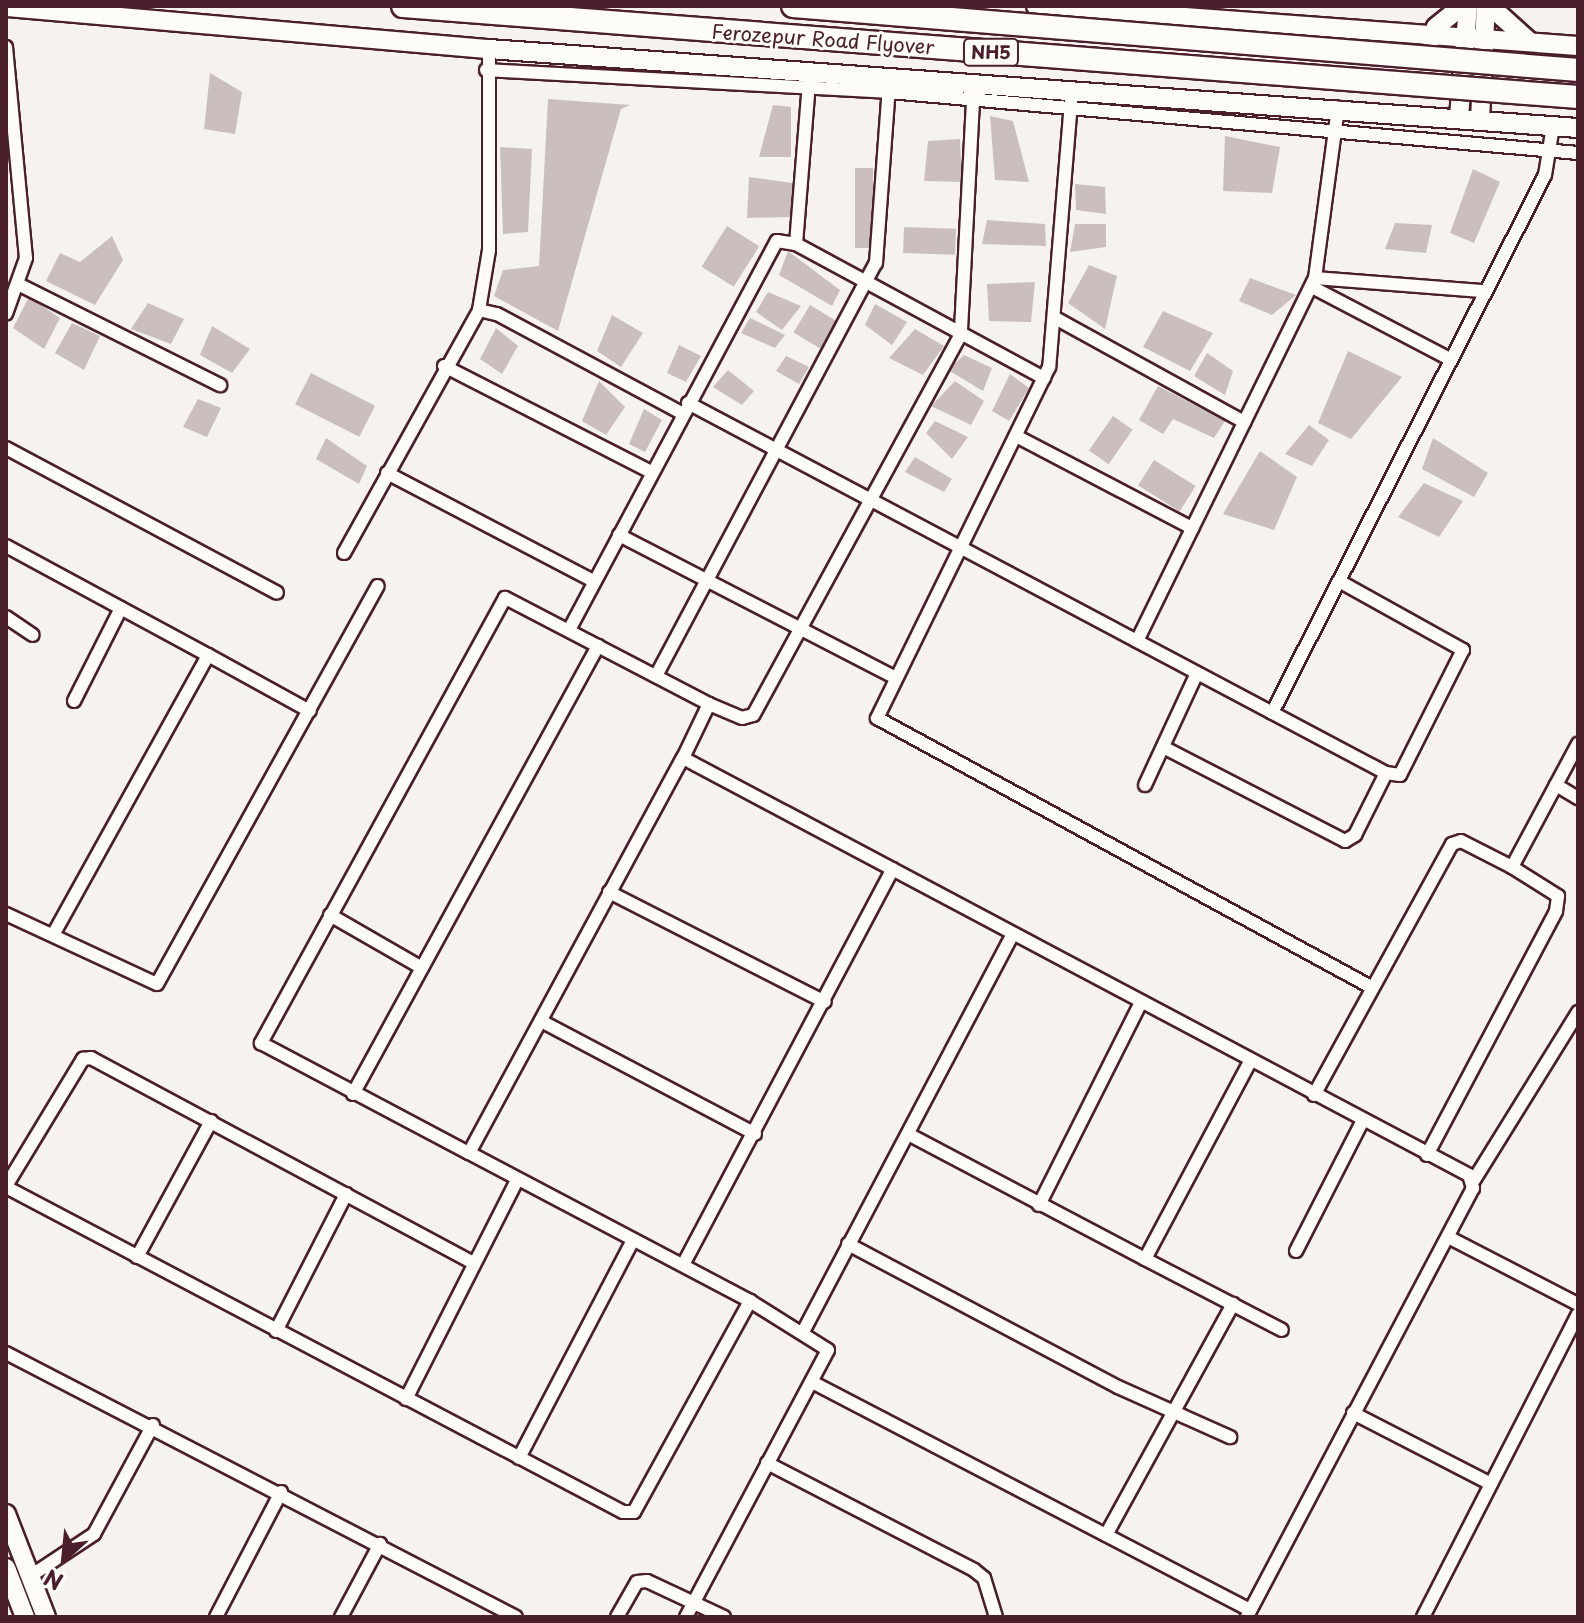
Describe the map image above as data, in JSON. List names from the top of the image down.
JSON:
{
  "streets": {
    "highway": ["Ferozepur Road Flyover", "NH5"]
  },
  "north": "bottom left"
}
